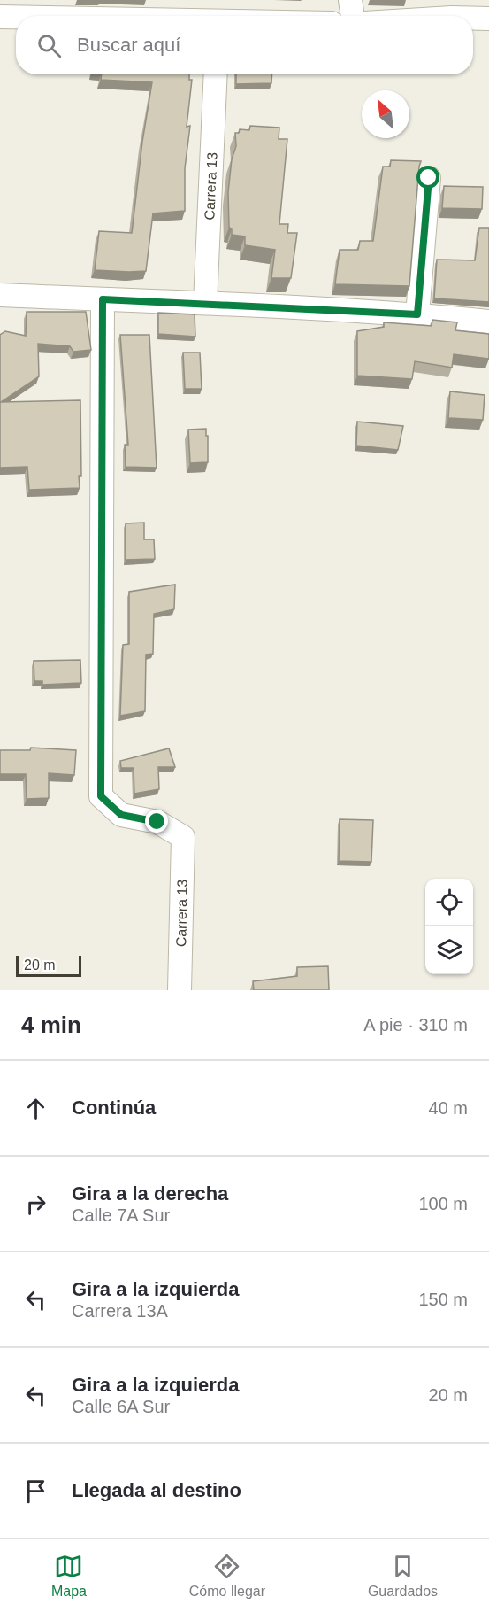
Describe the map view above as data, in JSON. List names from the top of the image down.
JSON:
{
  "streets": {
    "street": ["Carrera 13"]
  },
  "scale_bar": "20 m",
  "north": "top left",
  "page": {
    "search": "Buscar aquí",
    "scale": "20 m",
    "heading": ["4 min", "A pie · 310 m"],
    "list": [
      ["Continúa", "40 m"],
      ["Gira a la derecha", "Calle 7A Sur", "100 m"],
      ["Gira a la izquierda", "Carrera 13A", "150 m"],
      ["Gira a la izquierda", "Calle 6A Sur", "20 m"],
      "Llegada al destino"
    ],
    "nav": ["Mapa", "Cómo llegar", "Guardados"]
  }
}
